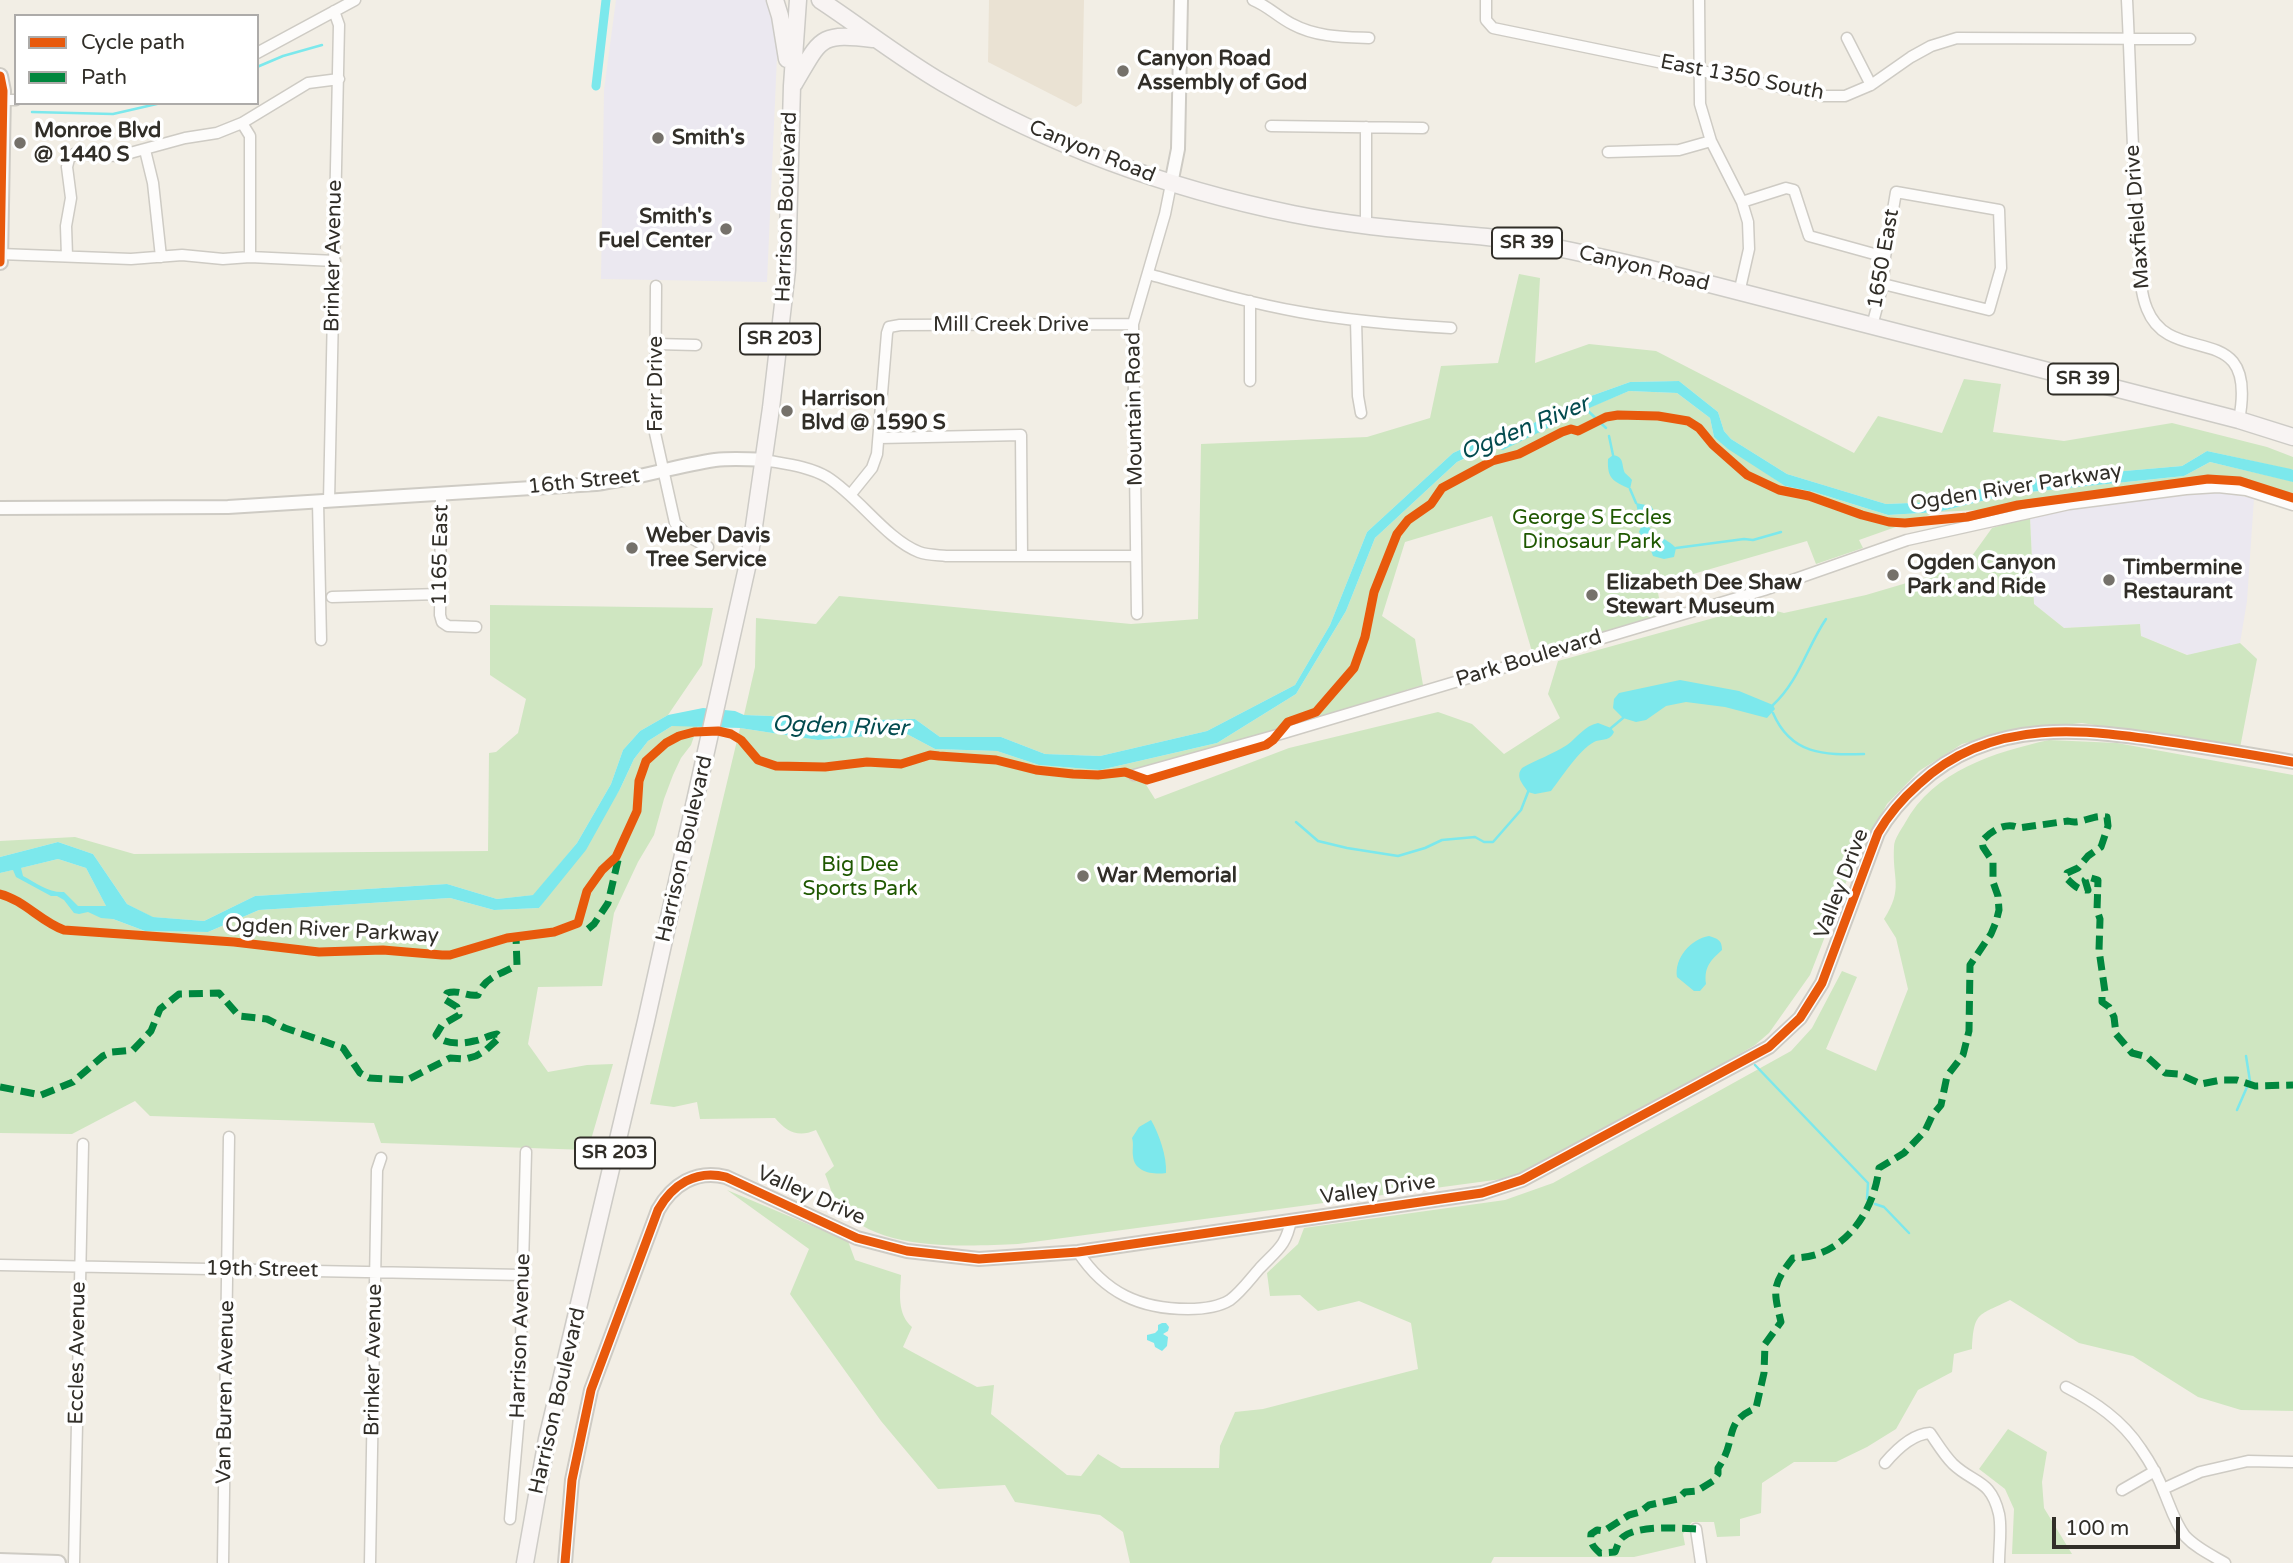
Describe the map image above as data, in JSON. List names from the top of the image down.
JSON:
{
  "streets": {
    "main road": [
      "Canyon Road",
      "Harrison Boulevard",
      "SR 39",
      "SR 203"
    ],
    "street": [
      "East 1350 South",
      "Maxfield Drive",
      "Brinker Avenue",
      "1650 East",
      "Mill Creek Drive",
      "Farr Drive",
      "Mountain Road",
      "16th Street",
      "1165 East",
      "Park Boulevard",
      "Valley Drive",
      "19th Street",
      "Harrison Avenue",
      "Eccles Avenue",
      "Van Buren Avenue"
    ],
    "cycle path": ["Ogden River Parkway"]
  },
  "crossings": [
    ["East 1350 South", "Maxfield Drive"],
    ["Canyon Road", "Maxfield Drive"],
    ["Canyon Road", "1650 East"],
    ["Canyon Road", "Mountain Road"],
    ["Harrison Boulevard", "16th Street"],
    ["Brinker Avenue", "16th Street"],
    ["Brinker Avenue", "19th Street"],
    ["Mill Creek Drive", "Mountain Road"],
    ["Farr Drive", "16th Street"],
    ["Mountain Road", "16th Street"],
    ["16th Street", "1165 East"],
    ["19th Street", "Harrison Avenue"],
    ["19th Street", "Eccles Avenue"],
    ["19th Street", "Van Buren Avenue"]
  ],
  "water": ["Ogden River"],
  "parks": ["George S Eccles Dinosaur Park", "Big Dee Sports Park"],
  "places": [
    "Canyon Road Assembly of God",
    "Smith's",
    "Monroe Blvd @ 1440 S",
    "Smith's Fuel Center",
    "Harrison Blvd @ 1590 S",
    "Weber Davis Tree Service",
    "Ogden Canyon Park and Ride",
    "Timbermine Restaurant",
    "Elizabeth Dee Shaw Stewart Museum",
    "War Memorial"
  ],
  "legend": ["Cycle path", "Path"],
  "scale_bar": "100 m"
}
